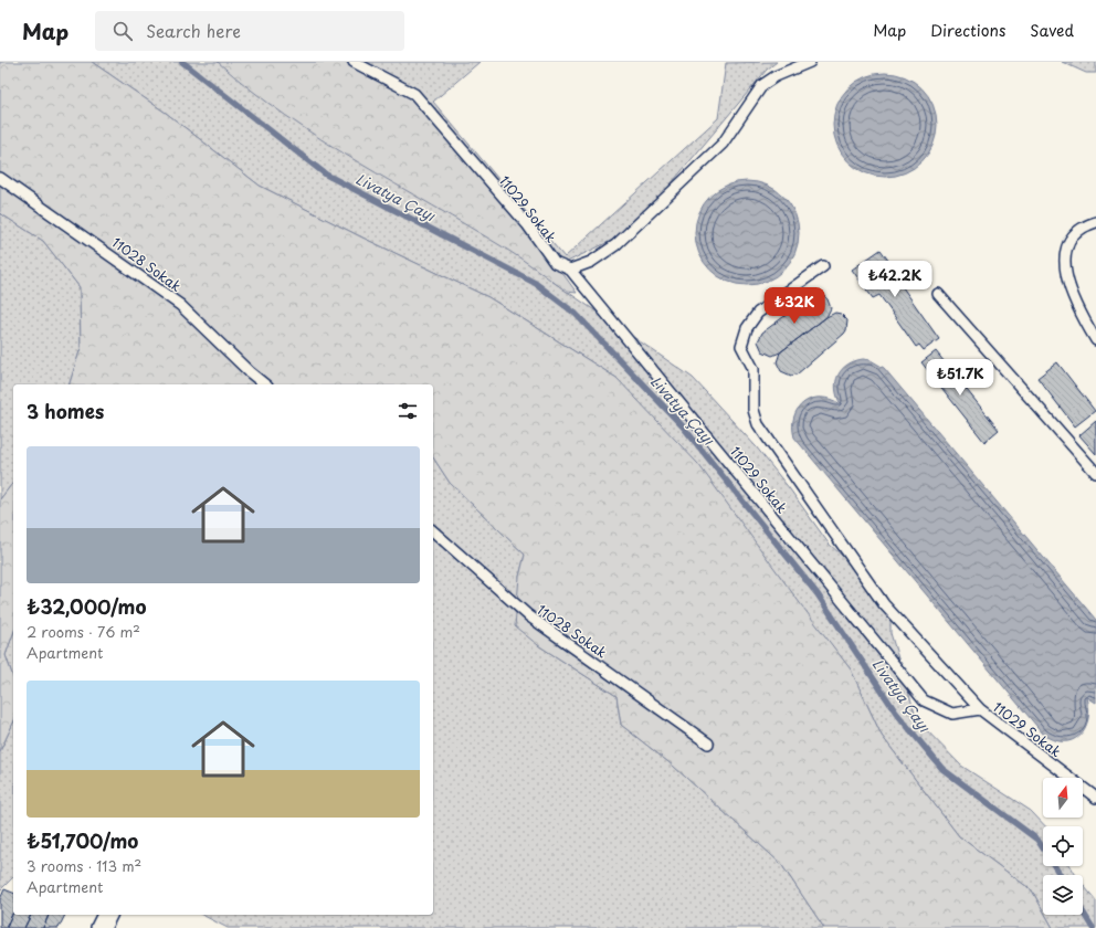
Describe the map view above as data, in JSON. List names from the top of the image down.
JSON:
{
  "streets": {
    "lane": ["11029 Sokak", "11028 Sokak"]
  },
  "water": ["Livatya Çayı"],
  "north": "top",
  "page": {
    "header": "Map",
    "search": "Search here",
    "nav": ["Map", "Directions", "Saved"],
    "price": ["₺42.2K", "₺32K", "₺51.7K"],
    "heading": "3 homes",
    "list": [
      {
        "name": "₺32,000/mo",
        "note": "2 rooms · 76 m² · Apartment"
      },
      {
        "name": "₺51,700/mo",
        "note": "3 rooms · 113 m² · Apartment"
      }
    ]
  }
}
